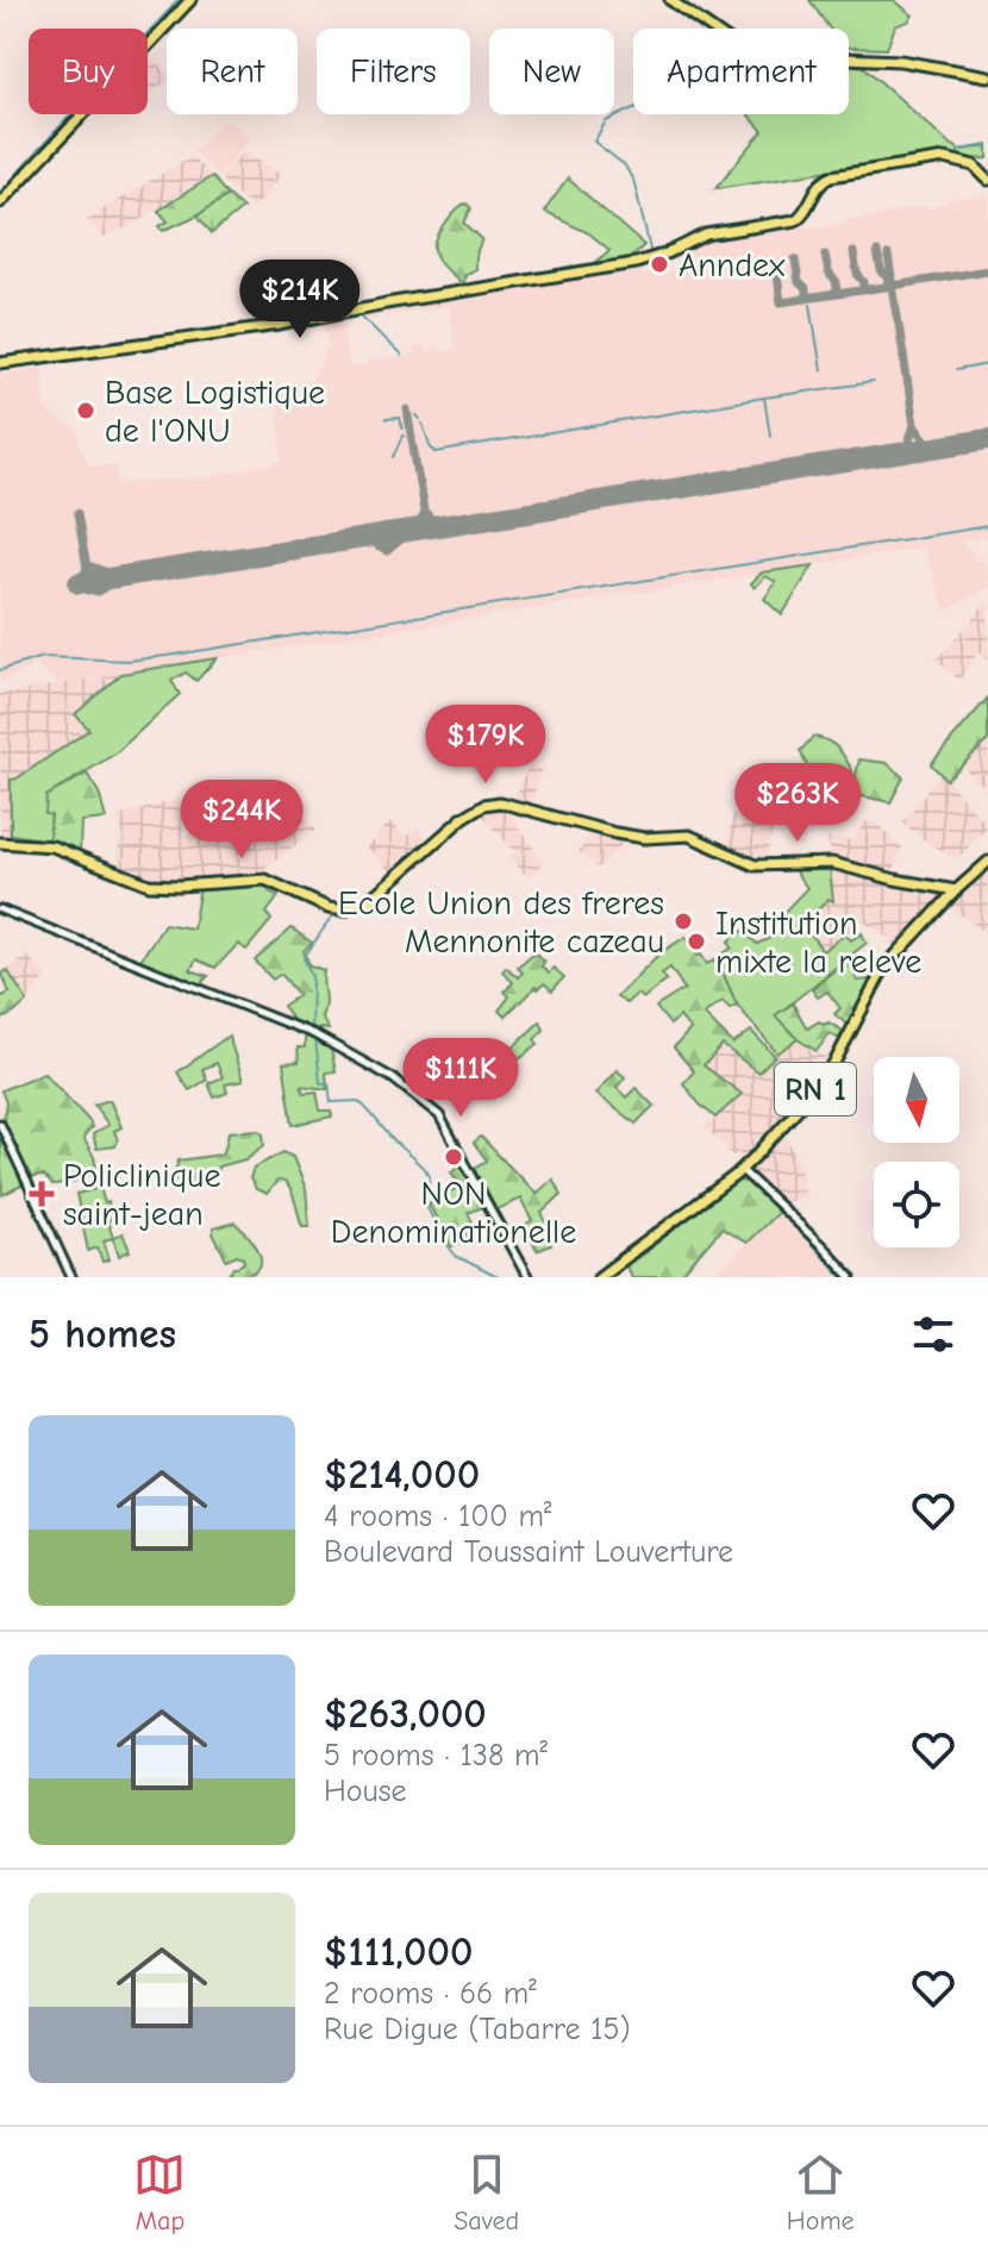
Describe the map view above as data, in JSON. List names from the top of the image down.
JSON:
{
  "streets": {
    "main road": ["RN 1"]
  },
  "places": {
    "other": [
      "Anndex",
      "Base Logistique de l'ONU",
      "Ecole Union des freres Mennonite cazeau",
      "Institution mixte la releve",
      "NON Denominationelle"
    ],
    "health": ["Policlinique saint-jean"]
  },
  "north": "bottom",
  "page": {
    "chip": [
      "Buy",
      "Rent",
      "Filters",
      "New",
      "Apartment"
    ],
    "price": [
      "$214K",
      "$179K",
      "$263K",
      "$244K",
      "$111K"
    ],
    "heading": "5 homes",
    "list": [
      {
        "name": "$214,000",
        "note": "4 rooms · 100 m² · Boulevard Toussaint Louverture"
      },
      {
        "name": "$263,000",
        "note": "5 rooms · 138 m² · House"
      },
      {
        "name": "$111,000",
        "note": "2 rooms · 66 m² · Rue Digue (Tabarre 15)"
      }
    ],
    "tabs": ["Map", "Saved", "Home"]
  }
}
